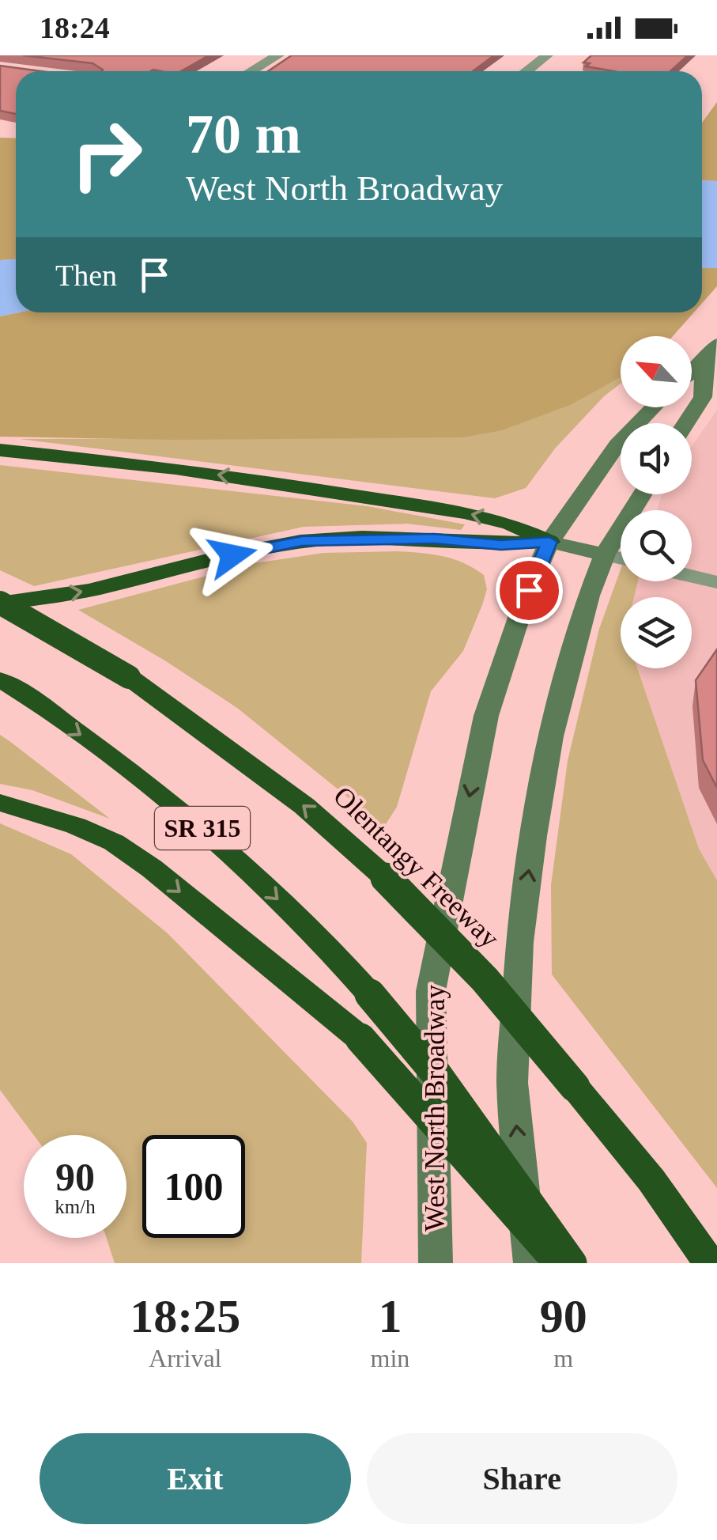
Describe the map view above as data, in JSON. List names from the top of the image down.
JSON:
{
  "streets": {
    "highway": ["SR 315", "Olentangy Freeway"],
    "main road": ["West North Broadway"]
  },
  "north": "top left",
  "page": {
    "status": "18:24",
    "turn": ["70 m", "West North Broadway"],
    "then": "Then",
    "speed": "90 km/h",
    "limit": "100",
    "eta": [
      "18:25",
      "Arrival",
      "1",
      "min",
      "90",
      "m"
    ],
    "buttons": ["Exit", "Share"]
  }
}
